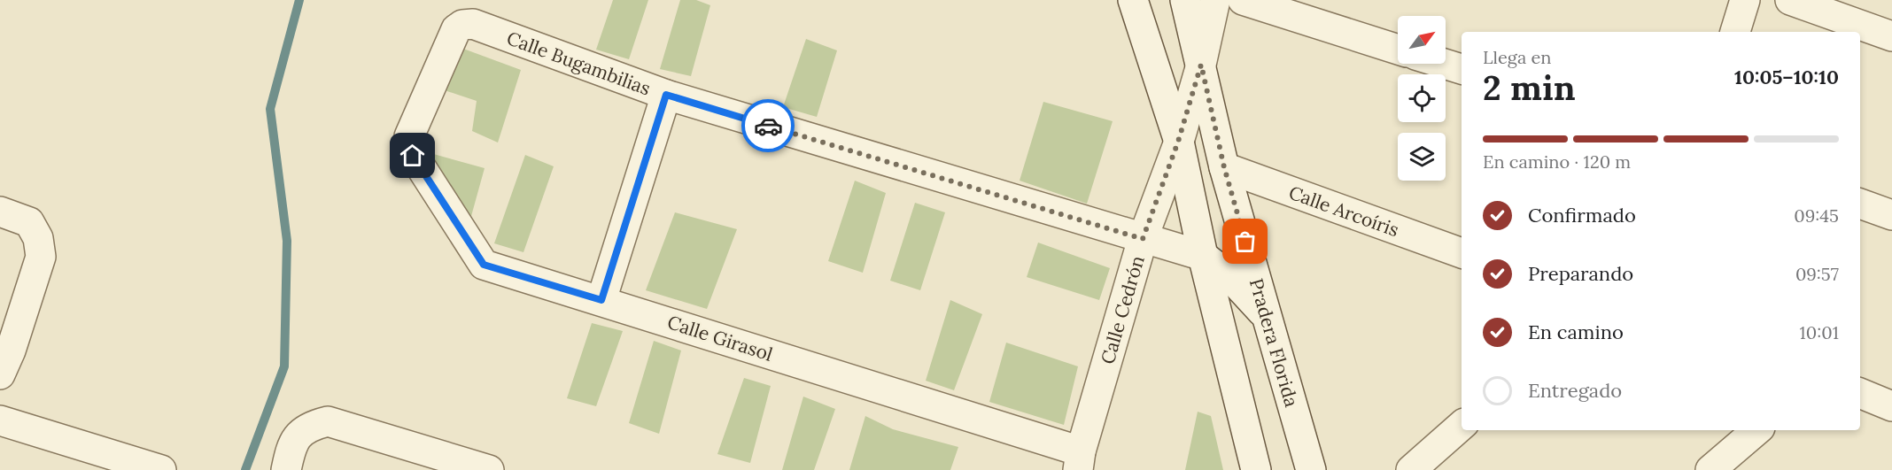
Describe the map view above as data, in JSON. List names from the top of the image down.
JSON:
{
  "streets": {
    "street": [
      "Calle Bugambilias",
      "Calle Arcoíris",
      "Calle Cedrón",
      "Calle Girasol",
      "Pradera Florida"
    ]
  },
  "crossings": [
    ["Calle Bugambilias", "Calle Cedrón"],
    ["Calle Bugambilias", "Calle Girasol"],
    ["Calle Arcoíris", "Pradera Florida"],
    ["Calle Cedrón", "Calle Girasol"],
    ["Calle Cedrón", "Pradera Florida"]
  ],
  "north": "top right",
  "page": {
    "heading": ["2 min", "Llega en", "10:05–10:10"],
    "bar": "En camino · 120 m",
    "list": [
      ["Confirmado", "09:45"],
      ["Preparando", "09:57"],
      ["En camino", "10:01"],
      "Entregado"
    ]
  }
}
